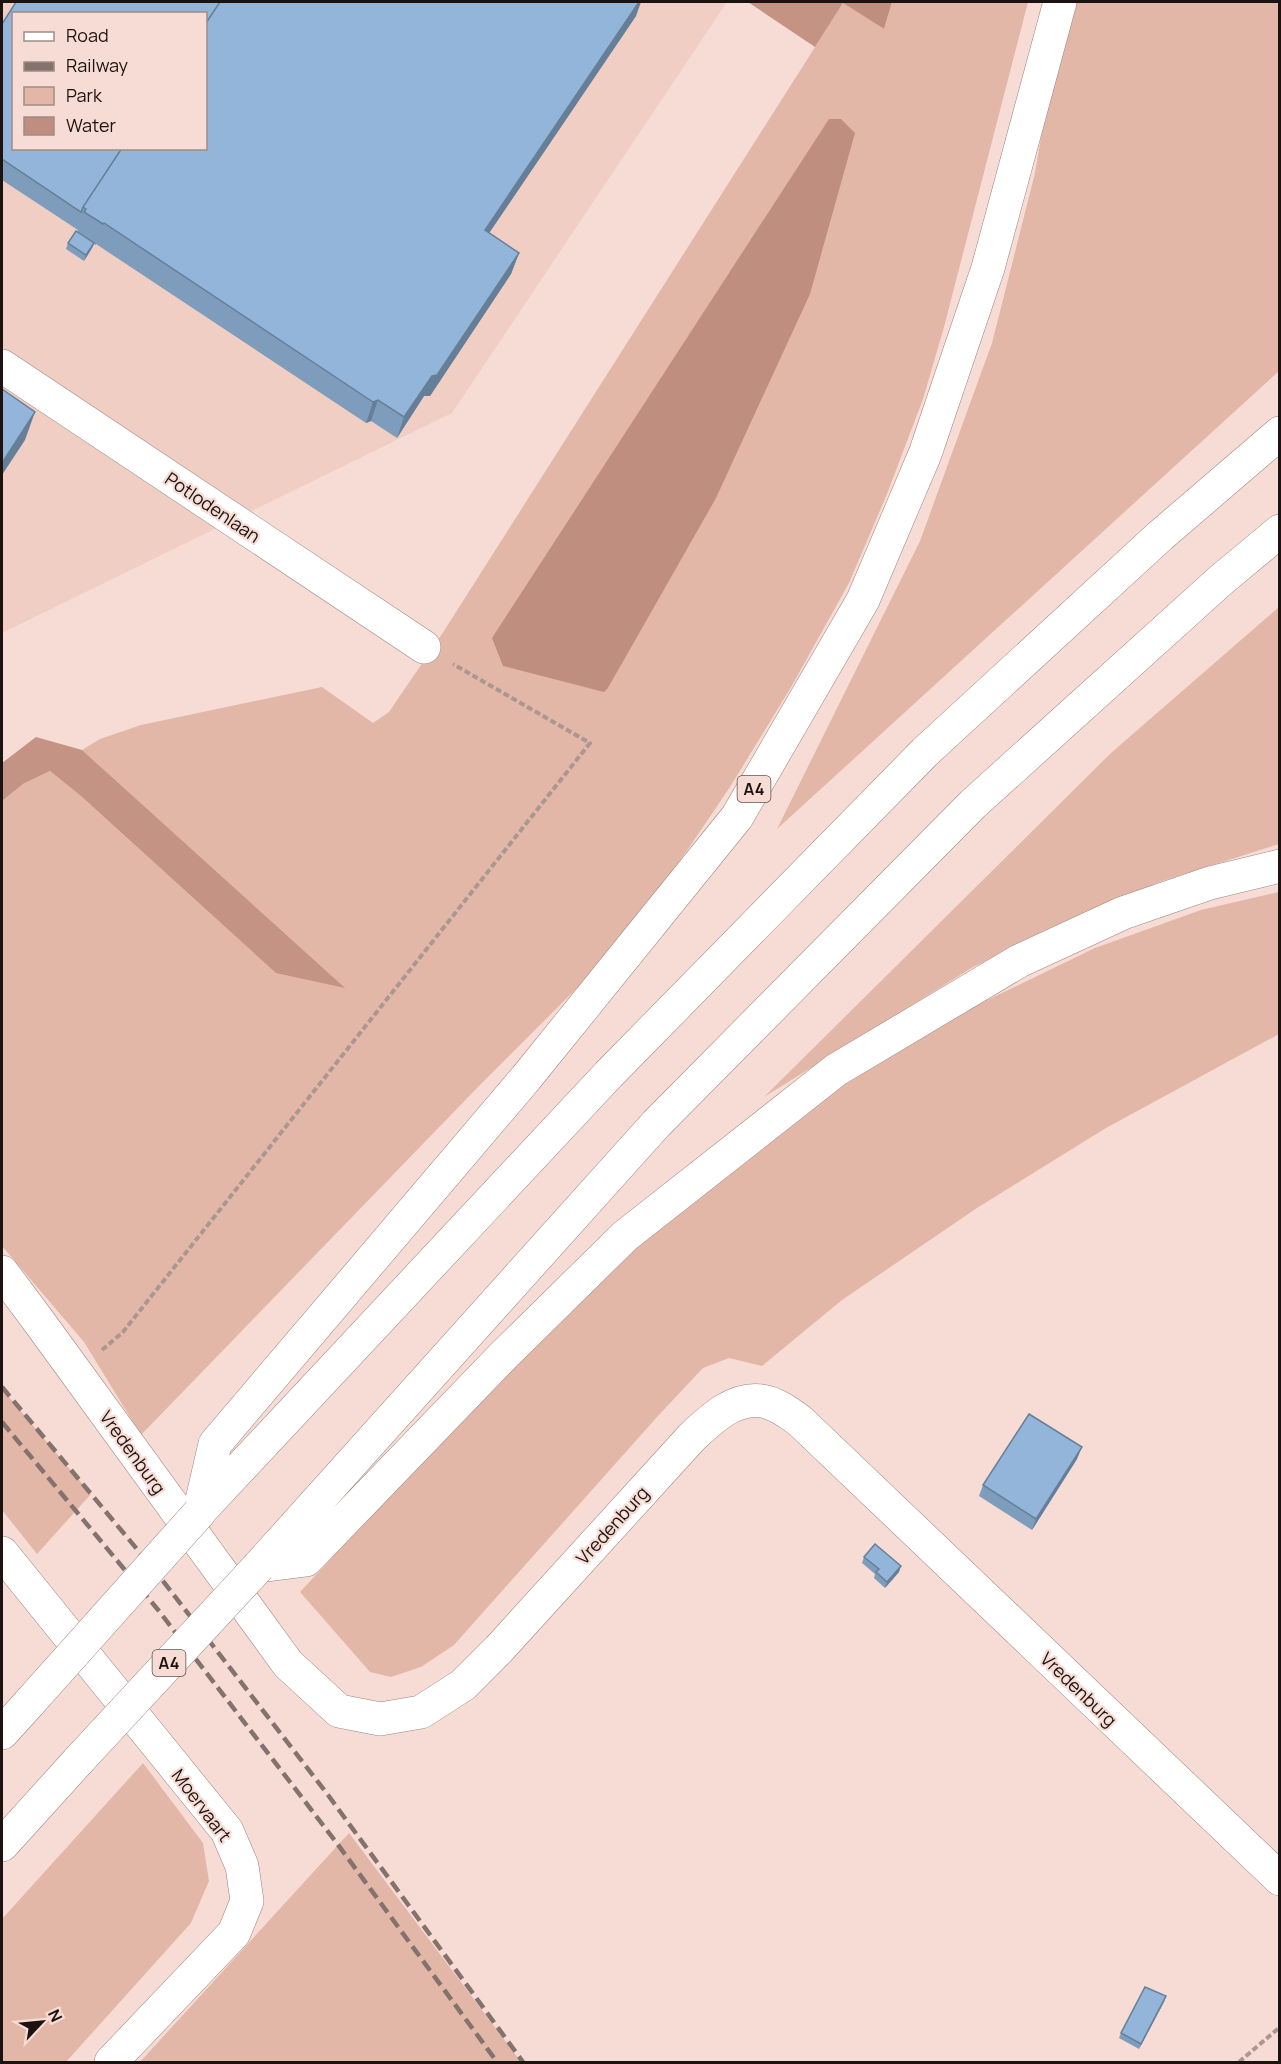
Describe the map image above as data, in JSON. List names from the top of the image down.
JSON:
{
  "streets": {
    "main road": [
      "Potlodenlaan",
      "A4",
      "Vredenburg",
      "Moervaart"
    ]
  },
  "legend": [
    "Road",
    "Railway",
    "Park",
    "Water"
  ],
  "north": "top right"
}
